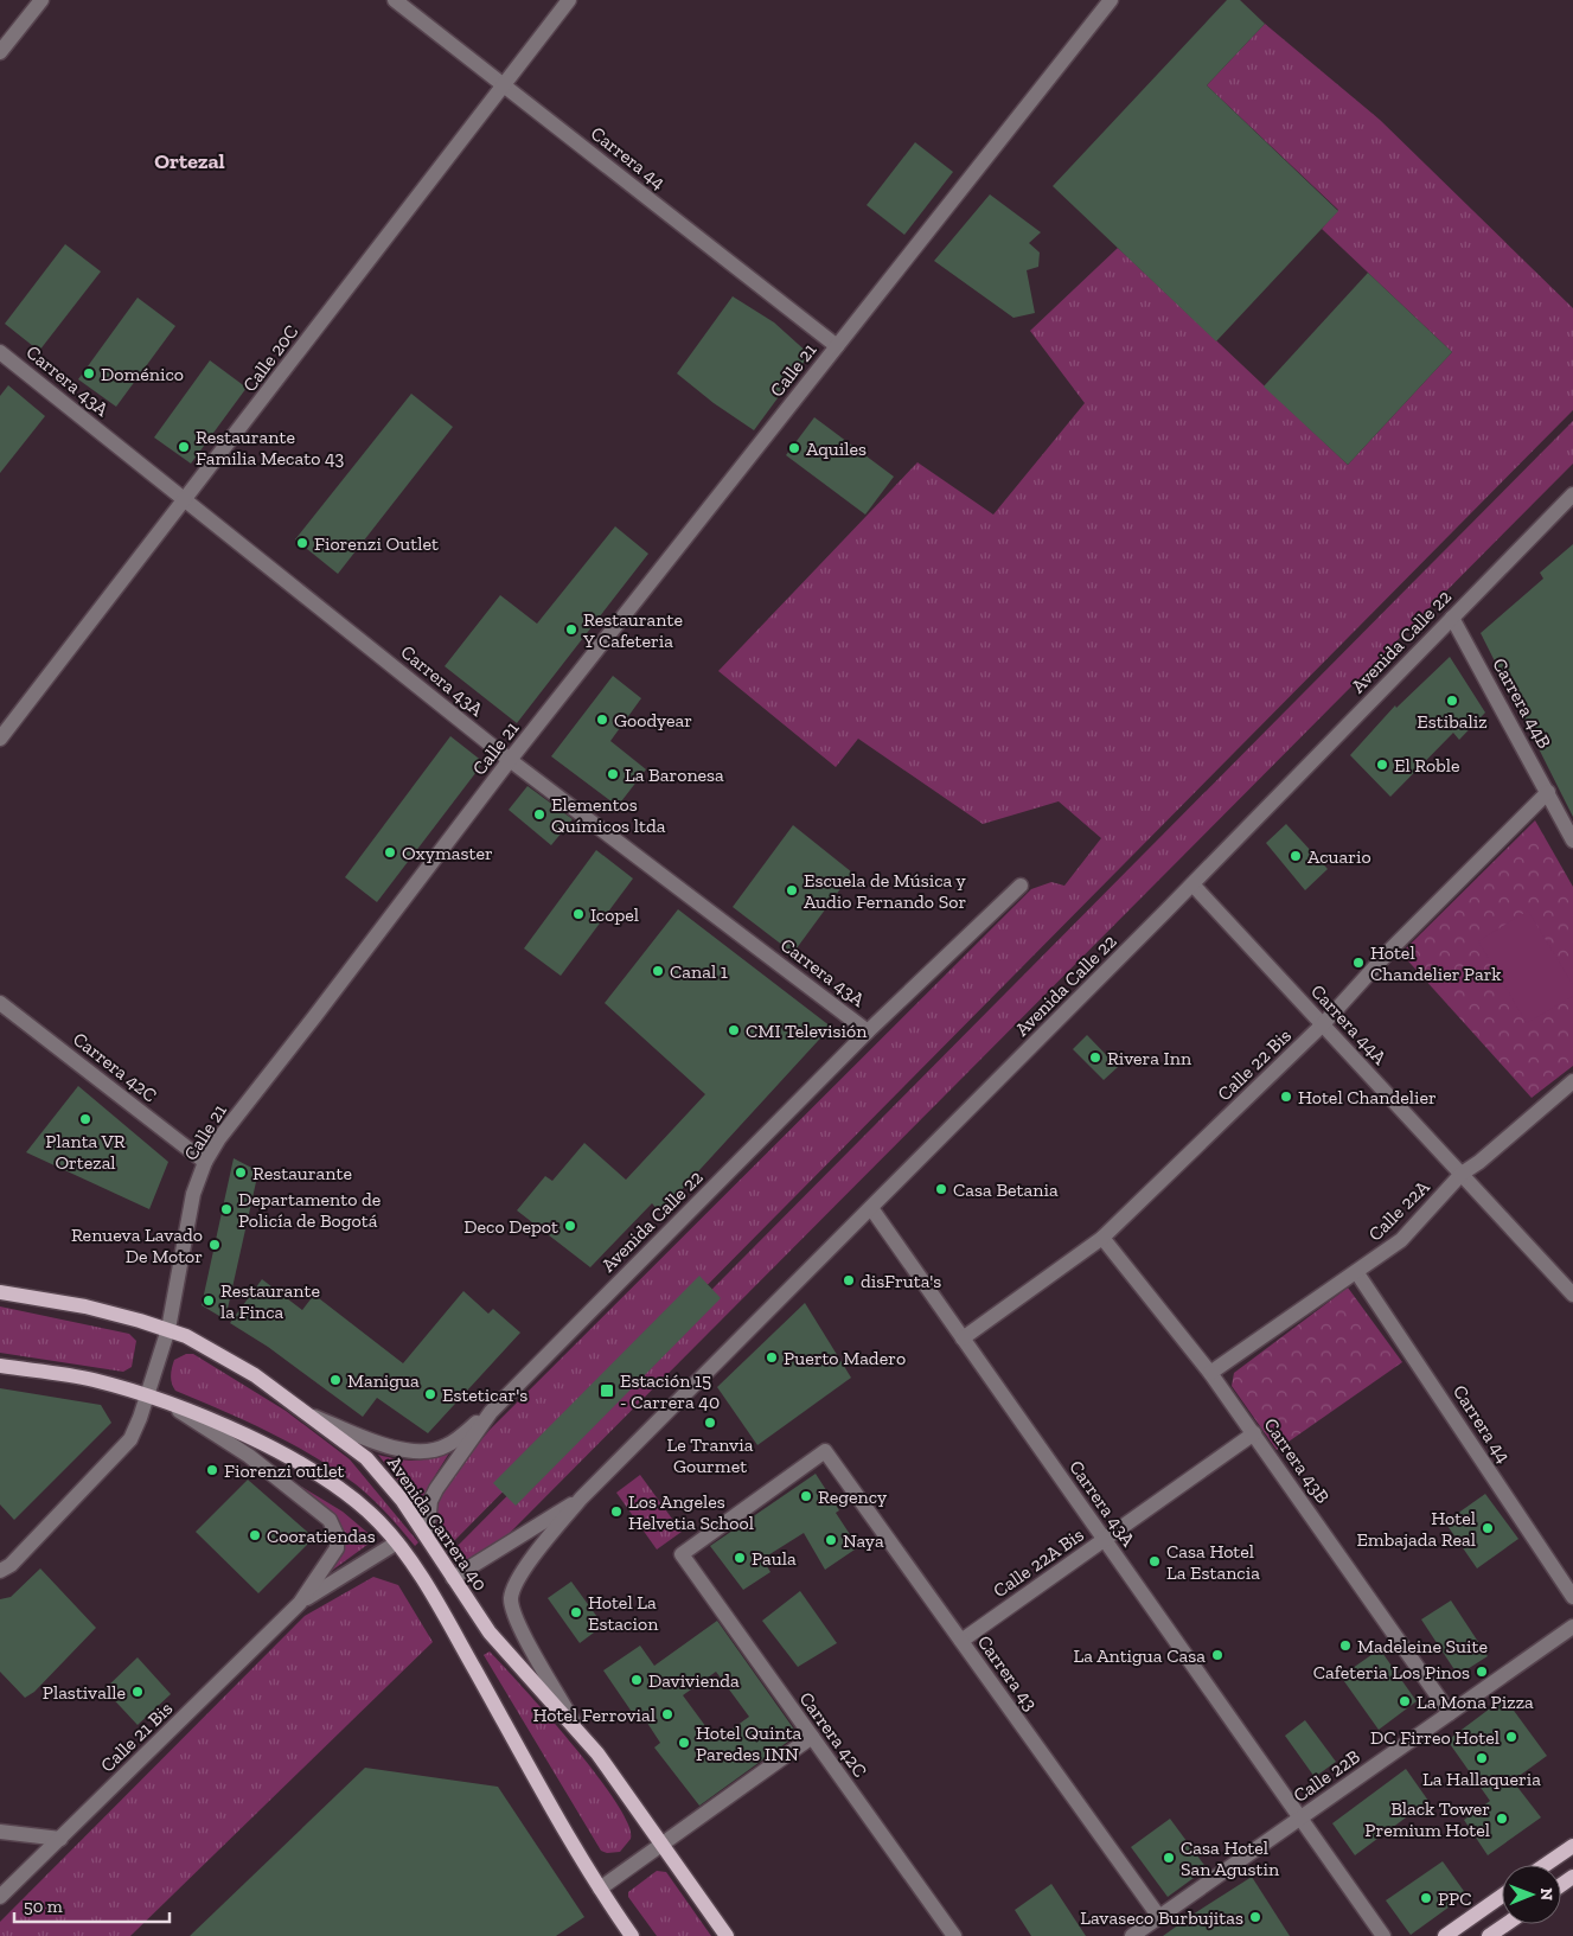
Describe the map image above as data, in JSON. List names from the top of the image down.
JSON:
{
  "streets": {
    "main road": ["Avenida Carrera 40"],
    "street": [
      "Carrera 44",
      "Calle 20C",
      "Calle 21",
      "Carrera 43A",
      "Avenida Calle 22",
      "Carrera 44B",
      "Carrera 44A",
      "Calle 22 Bis",
      "Carrera 42C",
      "Calle 22A",
      "Carrera 43B",
      "Calle 22A Bis",
      "Carrera 43",
      "Calle 21 Bis",
      "Calle 22B"
    ]
  },
  "crossings": [
    ["Carrera 44", "Calle 20C"],
    ["Carrera 44", "Calle 21"],
    ["Carrera 44", "Calle 22A"],
    ["Calle 20C", "Carrera 43A"],
    ["Calle 21", "Carrera 43A"],
    ["Calle 21", "Carrera 42C"],
    ["Calle 21", "Avenida Carrera 40"],
    ["Carrera 43A", "Avenida Calle 22"],
    ["Carrera 43A", "Calle 22 Bis"],
    ["Carrera 43A", "Calle 22A Bis"],
    ["Carrera 43A", "Calle 22B"],
    ["Avenida Calle 22", "Carrera 44B"],
    ["Avenida Calle 22", "Carrera 44A"],
    ["Avenida Calle 22", "Avenida Carrera 40"],
    ["Carrera 44B", "Calle 22 Bis"],
    ["Carrera 44A", "Calle 22 Bis"],
    ["Carrera 44A", "Calle 22A"],
    ["Calle 22 Bis", "Carrera 43B"],
    ["Carrera 42C", "Carrera 43"],
    ["Calle 22A", "Carrera 43B"],
    ["Carrera 43B", "Calle 22A Bis"],
    ["Carrera 43B", "Calle 22B"],
    ["Calle 22A Bis", "Carrera 43"],
    ["Carrera 43", "Calle 22B"]
  ],
  "districts": ["Ortezal"],
  "places": {
    "other": [
      "Doménico",
      "Restaurante Familia Mecato 43",
      "Aquiles",
      "Fiorenzi Outlet",
      "Restaurante Y Cafeteria",
      "Estibaliz",
      "Goodyear",
      "El Roble",
      "La Baronesa",
      "Elementos Químicos ltda",
      "Oxymaster",
      "Acuario",
      "Escuela de Música y Audio Fernando Sor",
      "Icopel",
      "Hotel Chandelier Park",
      "Canal 1",
      "CMI Televisión",
      "Rivera Inn",
      "Hotel Chandelier",
      "Planta VR Ortezal",
      "Restaurante",
      "Casa Betania",
      "Departamento de Policía de Bogotá",
      "Deco Depot",
      "Renueva Lavado De Motor",
      "disFruta's",
      "Restaurante la Finca",
      "Puerto Madero",
      "Manigua",
      "Esteticar's",
      "Le Tranvia Gourmet",
      "Fiorenzi outlet",
      "Regency",
      "Los Angeles Helvetia School",
      "Hotel Embajada Real",
      "Cooratiendas",
      "Naya",
      "Paula",
      "Casa Hotel La Estancia",
      "Hotel La Estacion",
      "Madeleine Suite",
      "La Antigua Casa",
      "Cafeteria Los Pinos",
      "Davivienda",
      "Plastivalle",
      "La Mona Pizza",
      "Hotel Ferrovial",
      "DC Firreo Hotel",
      "Hotel Quinta Paredes INN",
      "La Hallaqueria",
      "Black Tower Premium Hotel",
      "Casa Hotel San Agustin",
      "PPC",
      "Lavaseco Burbujitas"
    ],
    "transit": ["Estación 15 - Carrera 40"]
  },
  "scale_bar": "50 m",
  "north": "right"
}
